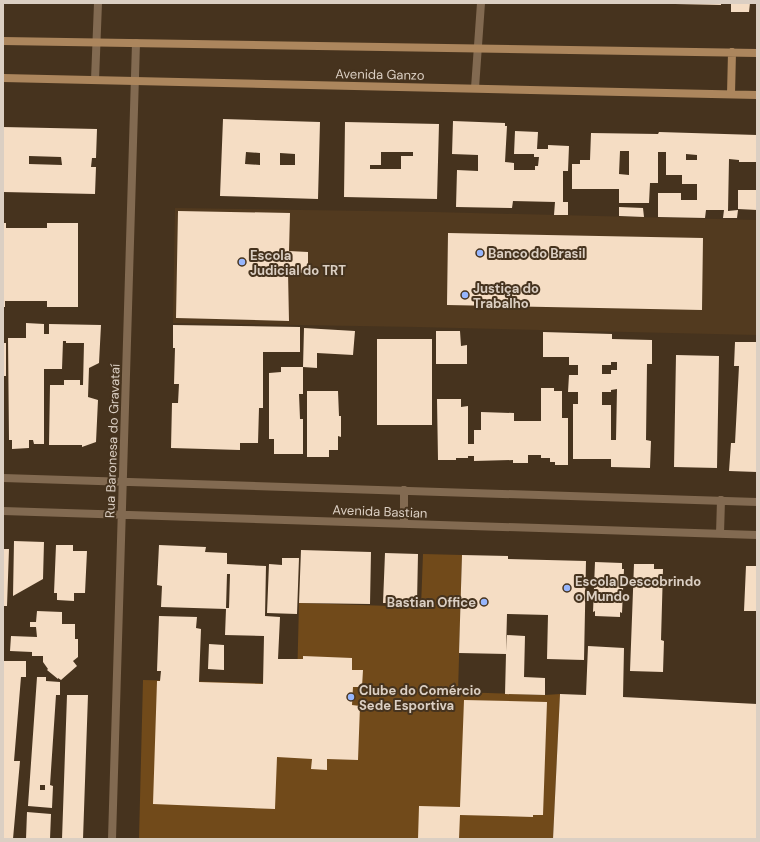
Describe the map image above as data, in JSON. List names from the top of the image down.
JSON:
{
  "streets": {
    "street": ["Avenida Ganzo", "Rua Baronesa do Gravataí", "Avenida Bastian"]
  },
  "crossings": [
    ["Avenida Ganzo", "Rua Baronesa do Gravataí"],
    ["Rua Baronesa do Gravataí", "Avenida Bastian"]
  ],
  "places": [
    "Banco do Brasil",
    "Escola Judicial do TRT",
    "Justiça do Trabalho",
    "Escola Descobrindo o Mundo",
    "Bastian Office",
    "Clube do Comércio Sede Esportiva"
  ]
}
